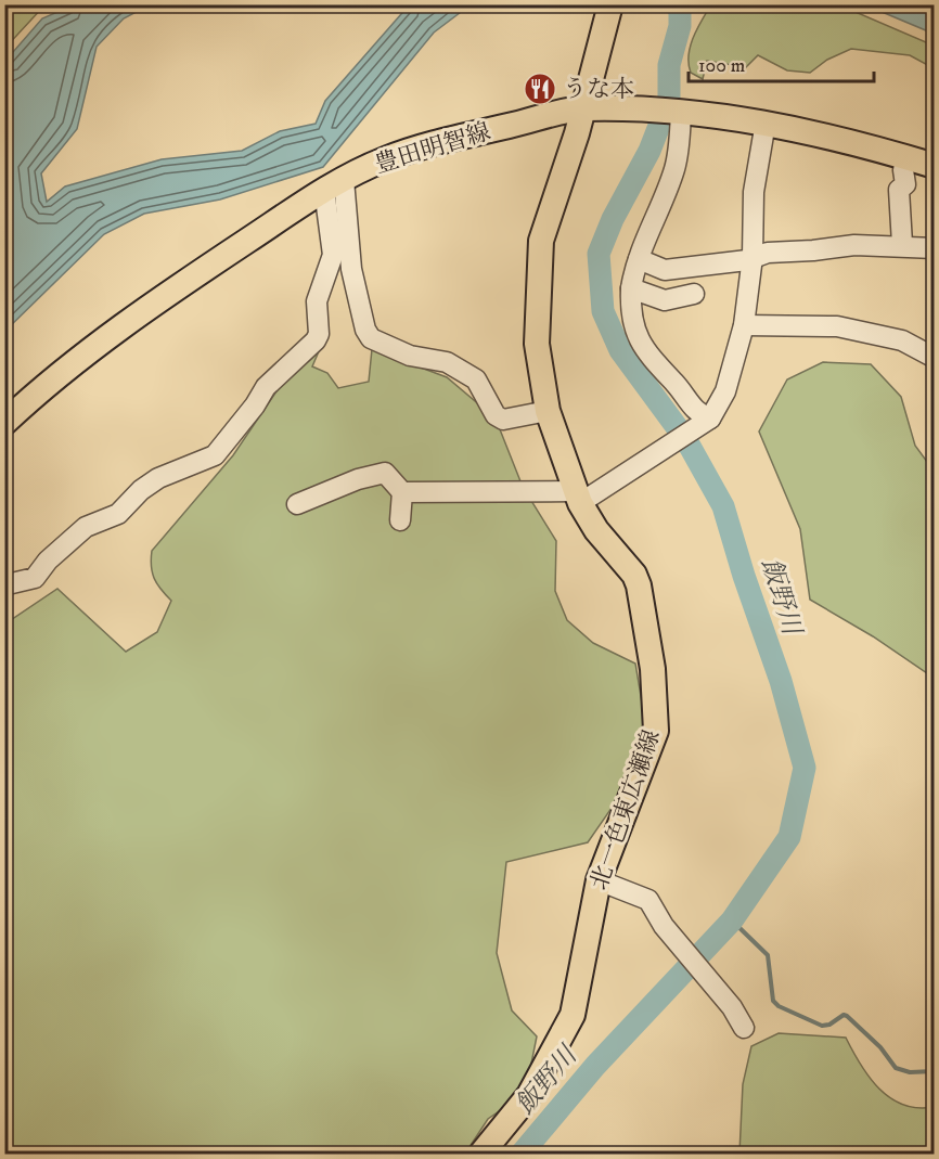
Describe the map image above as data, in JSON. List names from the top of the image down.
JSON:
{
  "streets": {
    "main road": ["豊田明智線", "北一色東広瀬線"]
  },
  "crossings": [
    ["豊田明智線", "北一色東広瀬線"]
  ],
  "water": ["飯野川"],
  "places": {
    "restaurant": ["うな本"]
  },
  "scale_bar": "100 m"
}
